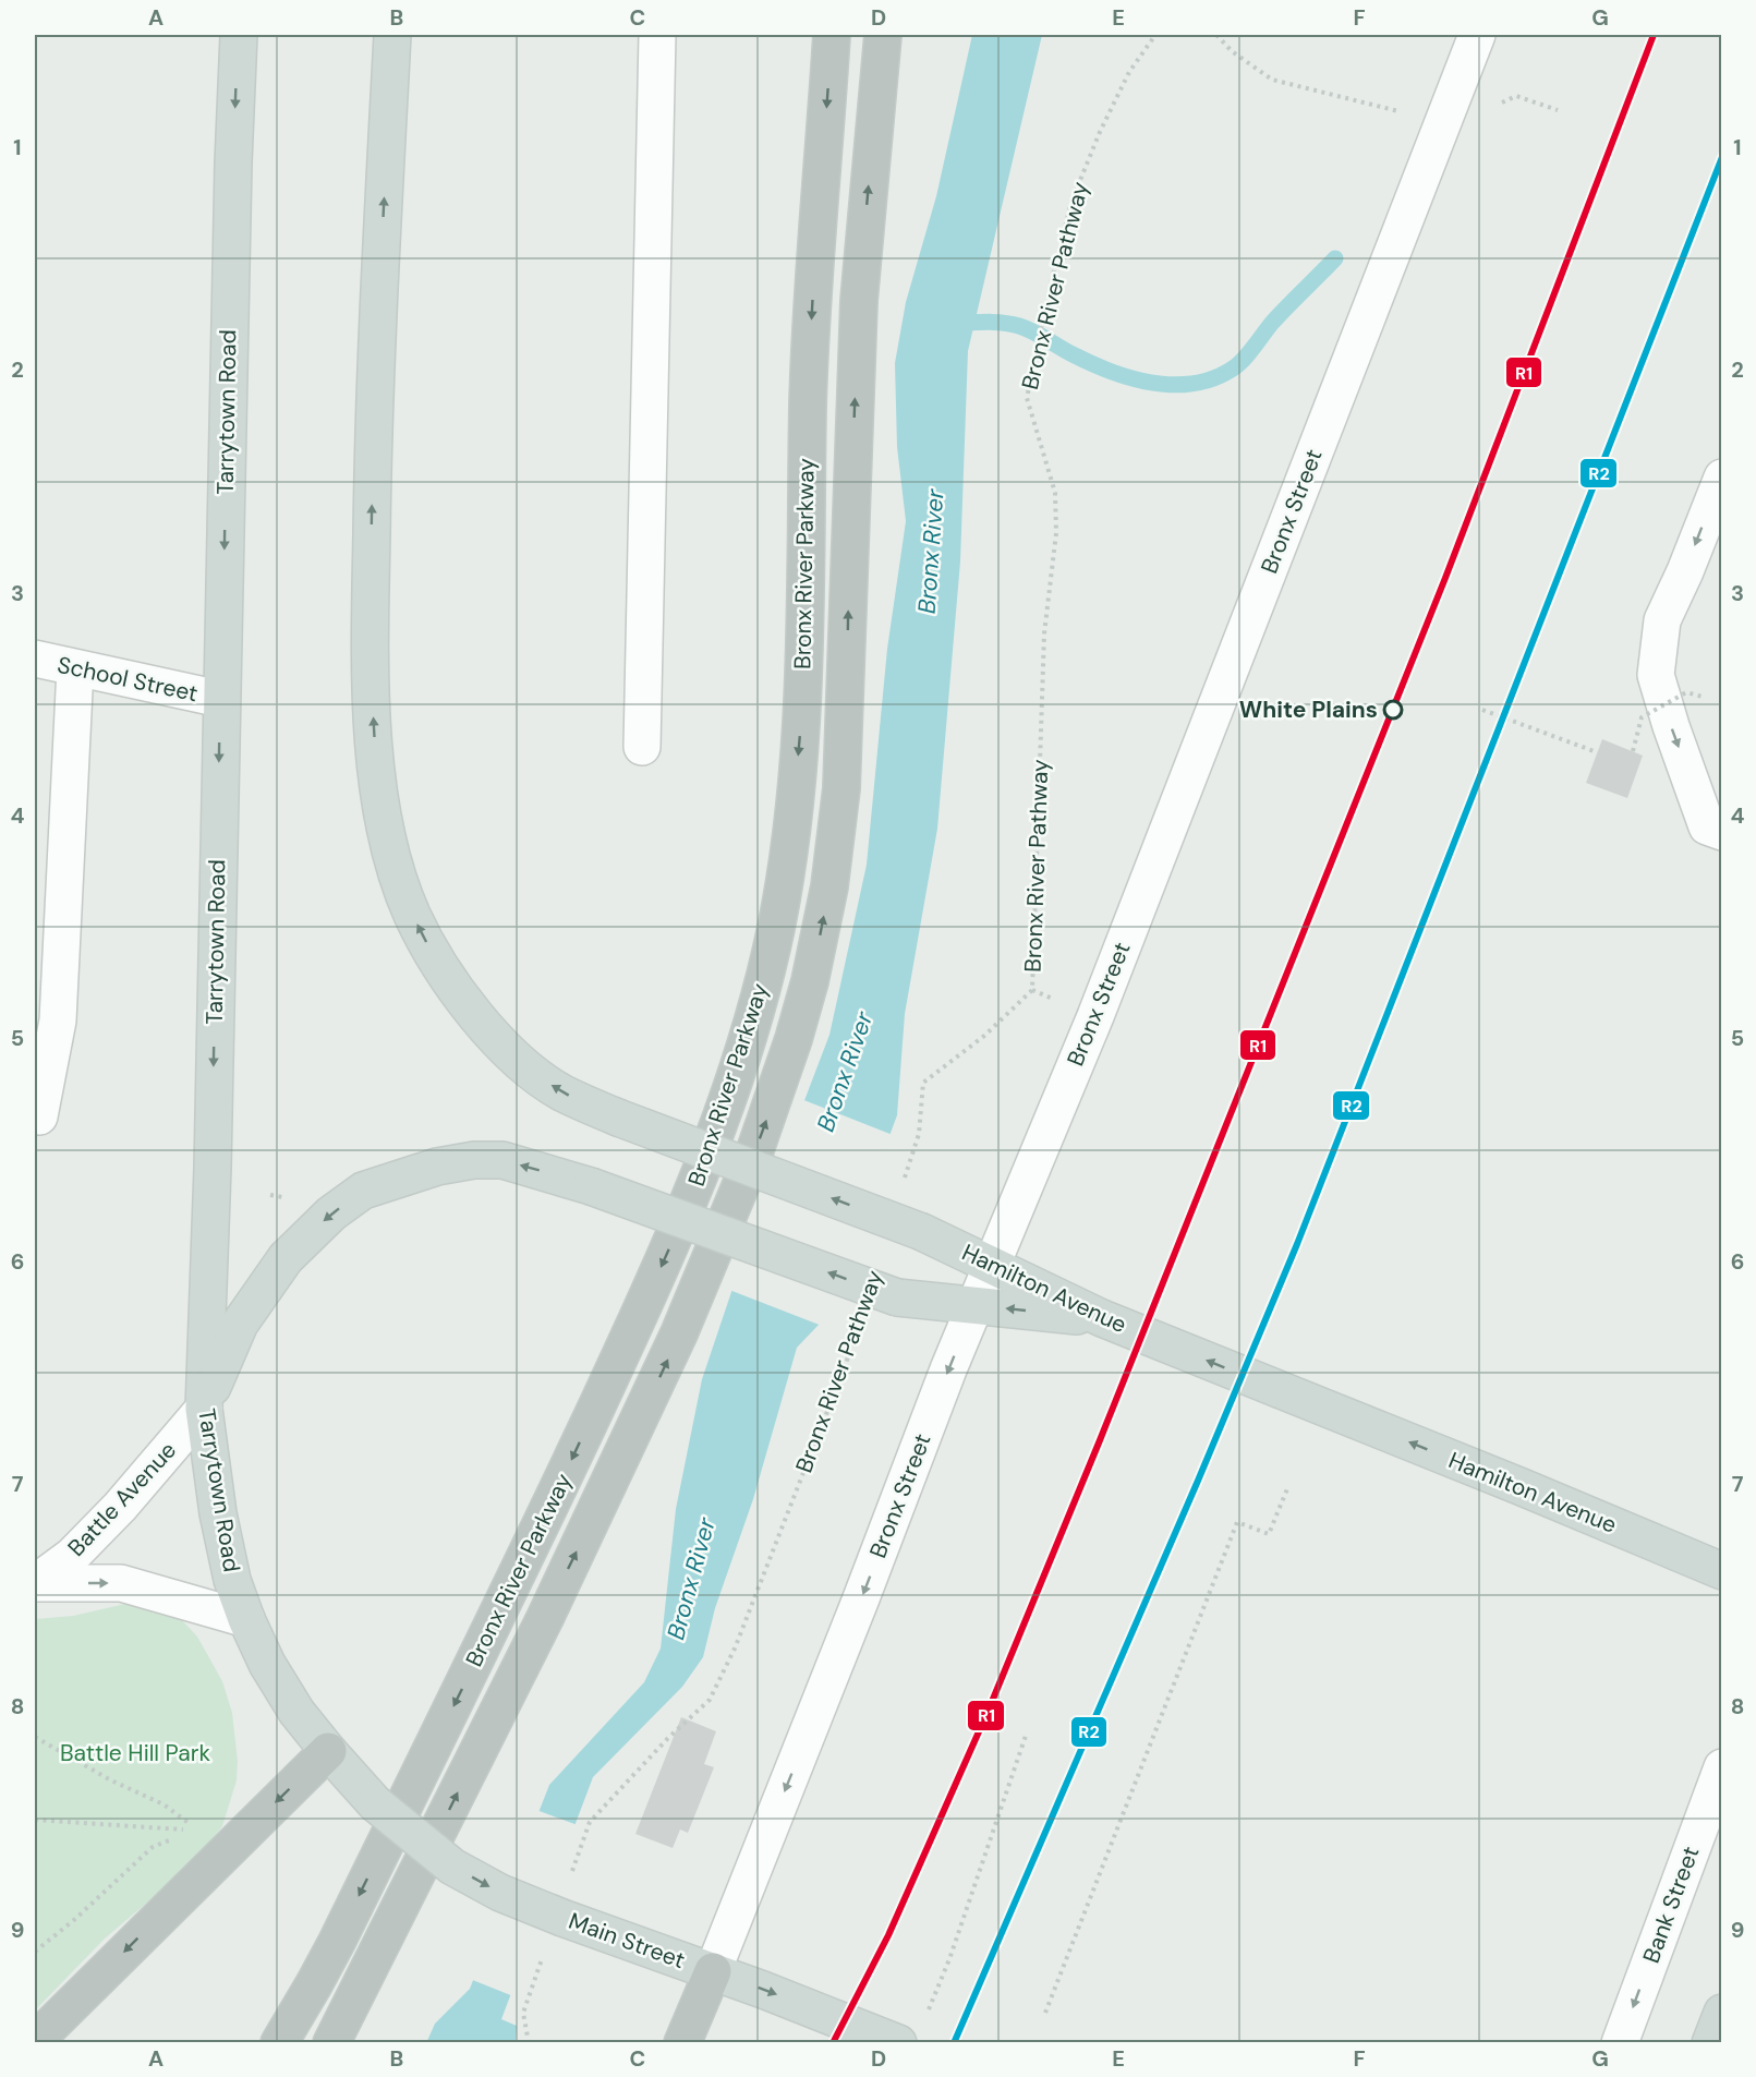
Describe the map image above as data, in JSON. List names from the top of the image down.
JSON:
{
  "streets": {
    "highway": ["Bronx River Parkway"],
    "main road": ["Tarrytown Road", "Hamilton Avenue", "Main Street"],
    "street": [
      "Bronx Street",
      "School Street",
      "Battle Avenue",
      "Bank Street"
    ],
    "path": ["Bronx River Pathway"]
  },
  "crossings": [
    ["Tarrytown Road", "School Street"],
    ["Tarrytown Road", "Battle Avenue"],
    ["Tarrytown Road", "Main Street"],
    ["Bronx Street", "Hamilton Avenue"],
    ["Bronx Street", "Main Street"]
  ],
  "one_way": [
    "Tarrytown Road",
    "Hamilton Avenue",
    "Bank Street",
    "Main Street"
  ],
  "water": ["Bronx River"],
  "parks": ["Battle Hill Park"],
  "places": ["White Plains"],
  "lines": ["transit line R1", "transit line R2"],
  "grid": {
    "columns": [
      "A",
      "B",
      "C",
      "D",
      "E",
      "F",
      "G"
    ],
    "rows": [
      "1",
      "2",
      "3",
      "4",
      "5",
      "6",
      "7",
      "8",
      "9"
    ]
  }
}
